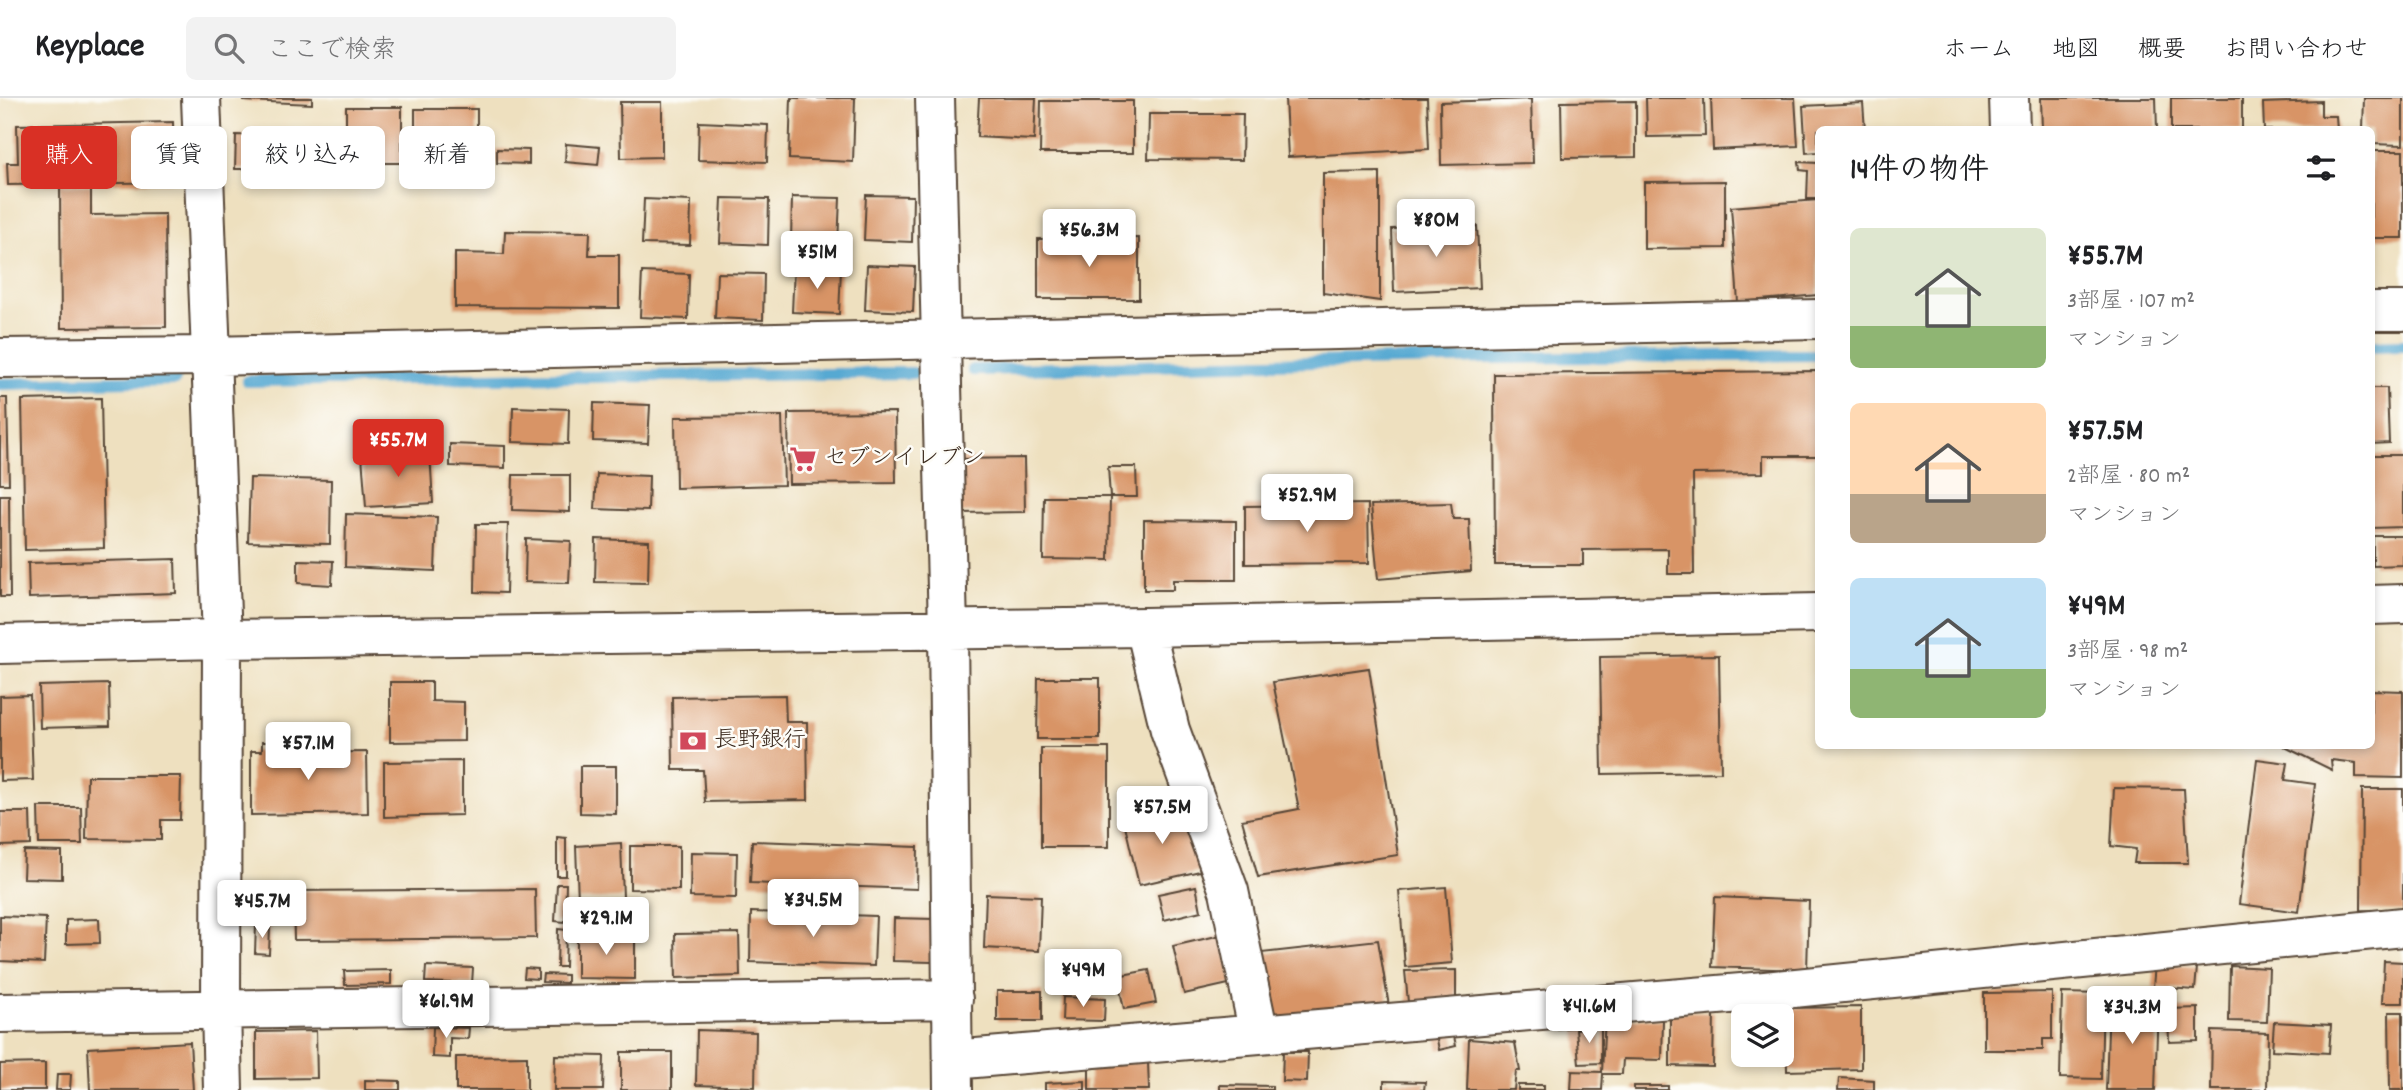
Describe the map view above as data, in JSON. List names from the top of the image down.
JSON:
{
  "places": {
    "supermarket": ["セブンイレブン"],
    "bank": ["長野銀行"]
  },
  "page": {
    "header": "Keyplace",
    "search": "ここで検索",
    "nav": [
      "ホーム",
      "地図",
      "概要",
      "お問い合わせ"
    ],
    "chip": [
      "購入",
      "賃貸",
      "絞り込み",
      "新着"
    ],
    "heading": "14件の物件",
    "price": [
      "¥80M",
      "¥56.3M",
      "¥51M",
      "¥55.7M",
      "¥52.9M",
      "¥57.1M",
      "¥57.5M",
      "¥34.5M",
      "¥45.7M",
      "¥29.1M",
      "¥49M",
      "¥61.9M",
      "¥41.6M",
      "¥34.3M"
    ],
    "list": [
      {
        "name": "¥55.7M",
        "note": "3部屋 · 107 m² · マンション"
      },
      {
        "name": "¥57.5M",
        "note": "2部屋 · 80 m² · マンション"
      },
      {
        "name": "¥49M",
        "note": "3部屋 · 98 m² · マンション"
      }
    ]
  }
}
